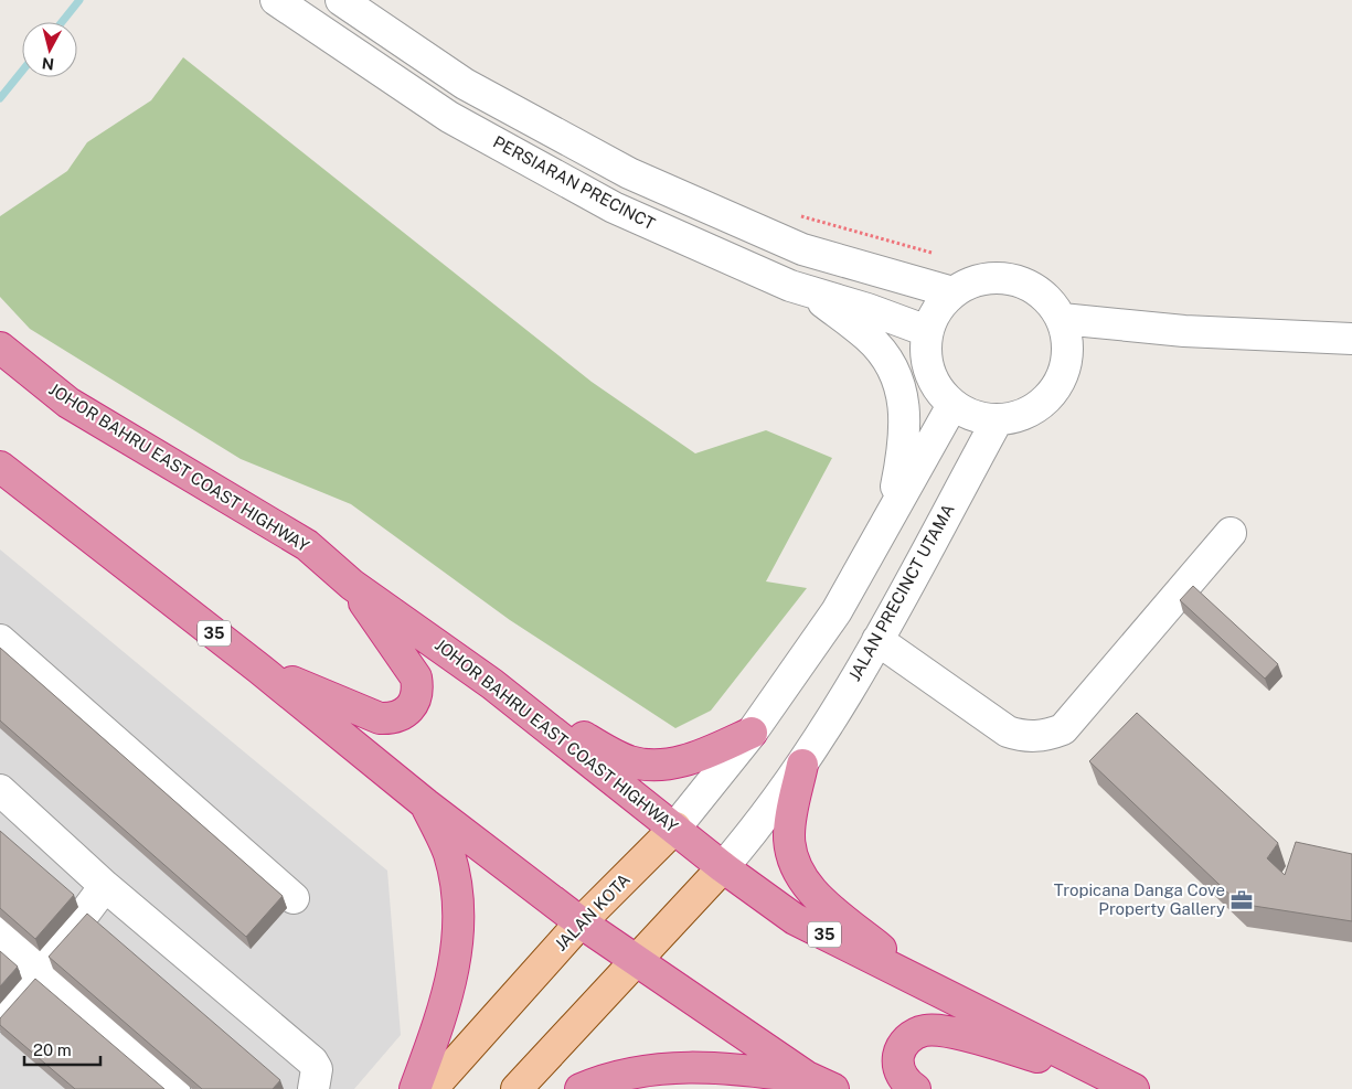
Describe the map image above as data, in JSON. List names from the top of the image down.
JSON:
{
  "streets": {
    "highway": ["JOHOR BAHRU EAST COAST HIGHWAY", "35"],
    "main road": ["JALAN KOTA"],
    "street": ["PERSIARAN PRECINCT", "JALAN PRECINCT UTAMA"]
  },
  "crossings": [
    ["PERSIARAN PRECINCT", "JALAN PRECINCT UTAMA"],
    ["JOHOR BAHRU EAST COAST HIGHWAY", "JALAN KOTA"],
    ["35", "JALAN KOTA"]
  ],
  "places": {
    "office": ["Tropicana Danga Cove Property Gallery"]
  },
  "scale_bar": "20 m",
  "north": "bottom"
}
